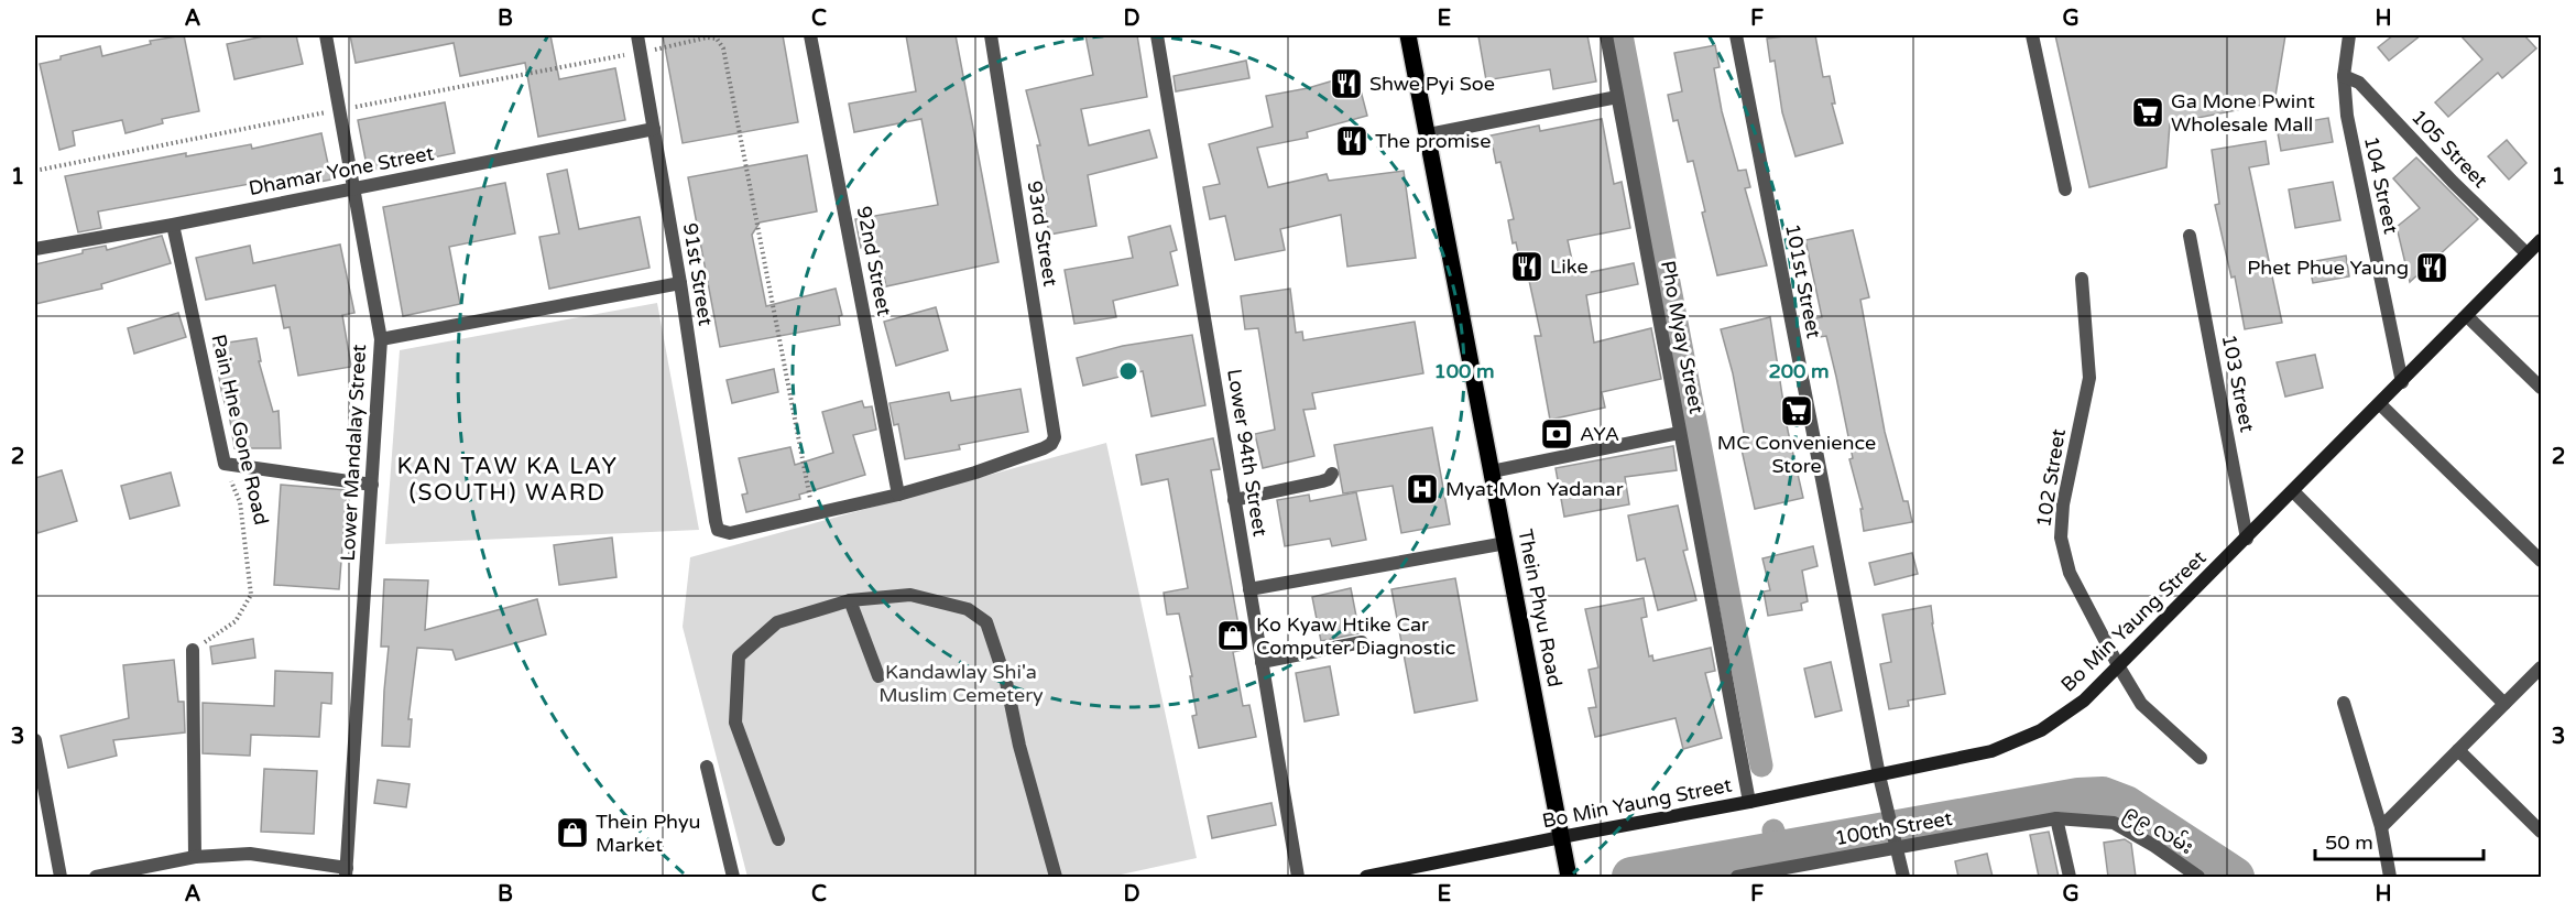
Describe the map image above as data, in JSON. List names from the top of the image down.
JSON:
{
  "streets": {
    "main road": ["Thein Phyu Road", "Bo Min Yaung Street"],
    "street": [
      "105 Street",
      "Dhamar Yone Street",
      "104 Street",
      "93rd Street",
      "92nd Street",
      "91st Street",
      "101st Street",
      "Pho Myay Street",
      "103 Street",
      "Pain Hne Gone Road",
      "Lower Mandalay Street",
      "Lower 94th Street",
      "102 Street",
      "100th Street",
      "၉၉ လမ်း"
    ]
  },
  "crossings": [
    ["105 Street", "104 Street"],
    ["105 Street", "Bo Min Yaung Street"],
    ["Dhamar Yone Street", "91st Street"],
    ["Dhamar Yone Street", "Pain Hne Gone Road"],
    ["Dhamar Yone Street", "Lower Mandalay Street"],
    ["104 Street", "Bo Min Yaung Street"],
    ["93rd Street", "92nd Street"],
    ["101st Street", "Bo Min Yaung Street"],
    ["101st Street", "100th Street"],
    ["Pho Myay Street", "Bo Min Yaung Street"],
    ["103 Street", "Bo Min Yaung Street"],
    ["102 Street", "Bo Min Yaung Street"],
    ["Thein Phyu Road", "Bo Min Yaung Street"],
    ["100th Street", "၉၉ လမ်း"]
  ],
  "districts": ["KAN TAW KA LAY (SOUTH) WARD"],
  "parks": ["Kandawlay Shi'a Muslim Cemetery"],
  "places": {
    "restaurant": [
      "Shwe Pyi Soe",
      "The promise",
      "Like",
      "Phet Phue Yaung"
    ],
    "supermarket": ["Ga Mone Pwint Wholesale Mall", "MC Convenience Store"],
    "bank": ["AYA"],
    "hospital": ["Myat Mon Yadanar"],
    "shop": ["Ko Kyaw Htike Car Computer Diagnostic", "Thein Phyu Market"]
  },
  "scale_bar": "50 m",
  "grid": {
    "columns": [
      "A",
      "B",
      "C",
      "D",
      "E",
      "F",
      "G",
      "H"
    ],
    "rows": ["1", "2", "3"]
  },
  "rings": ["100 m", "200 m"]
}
